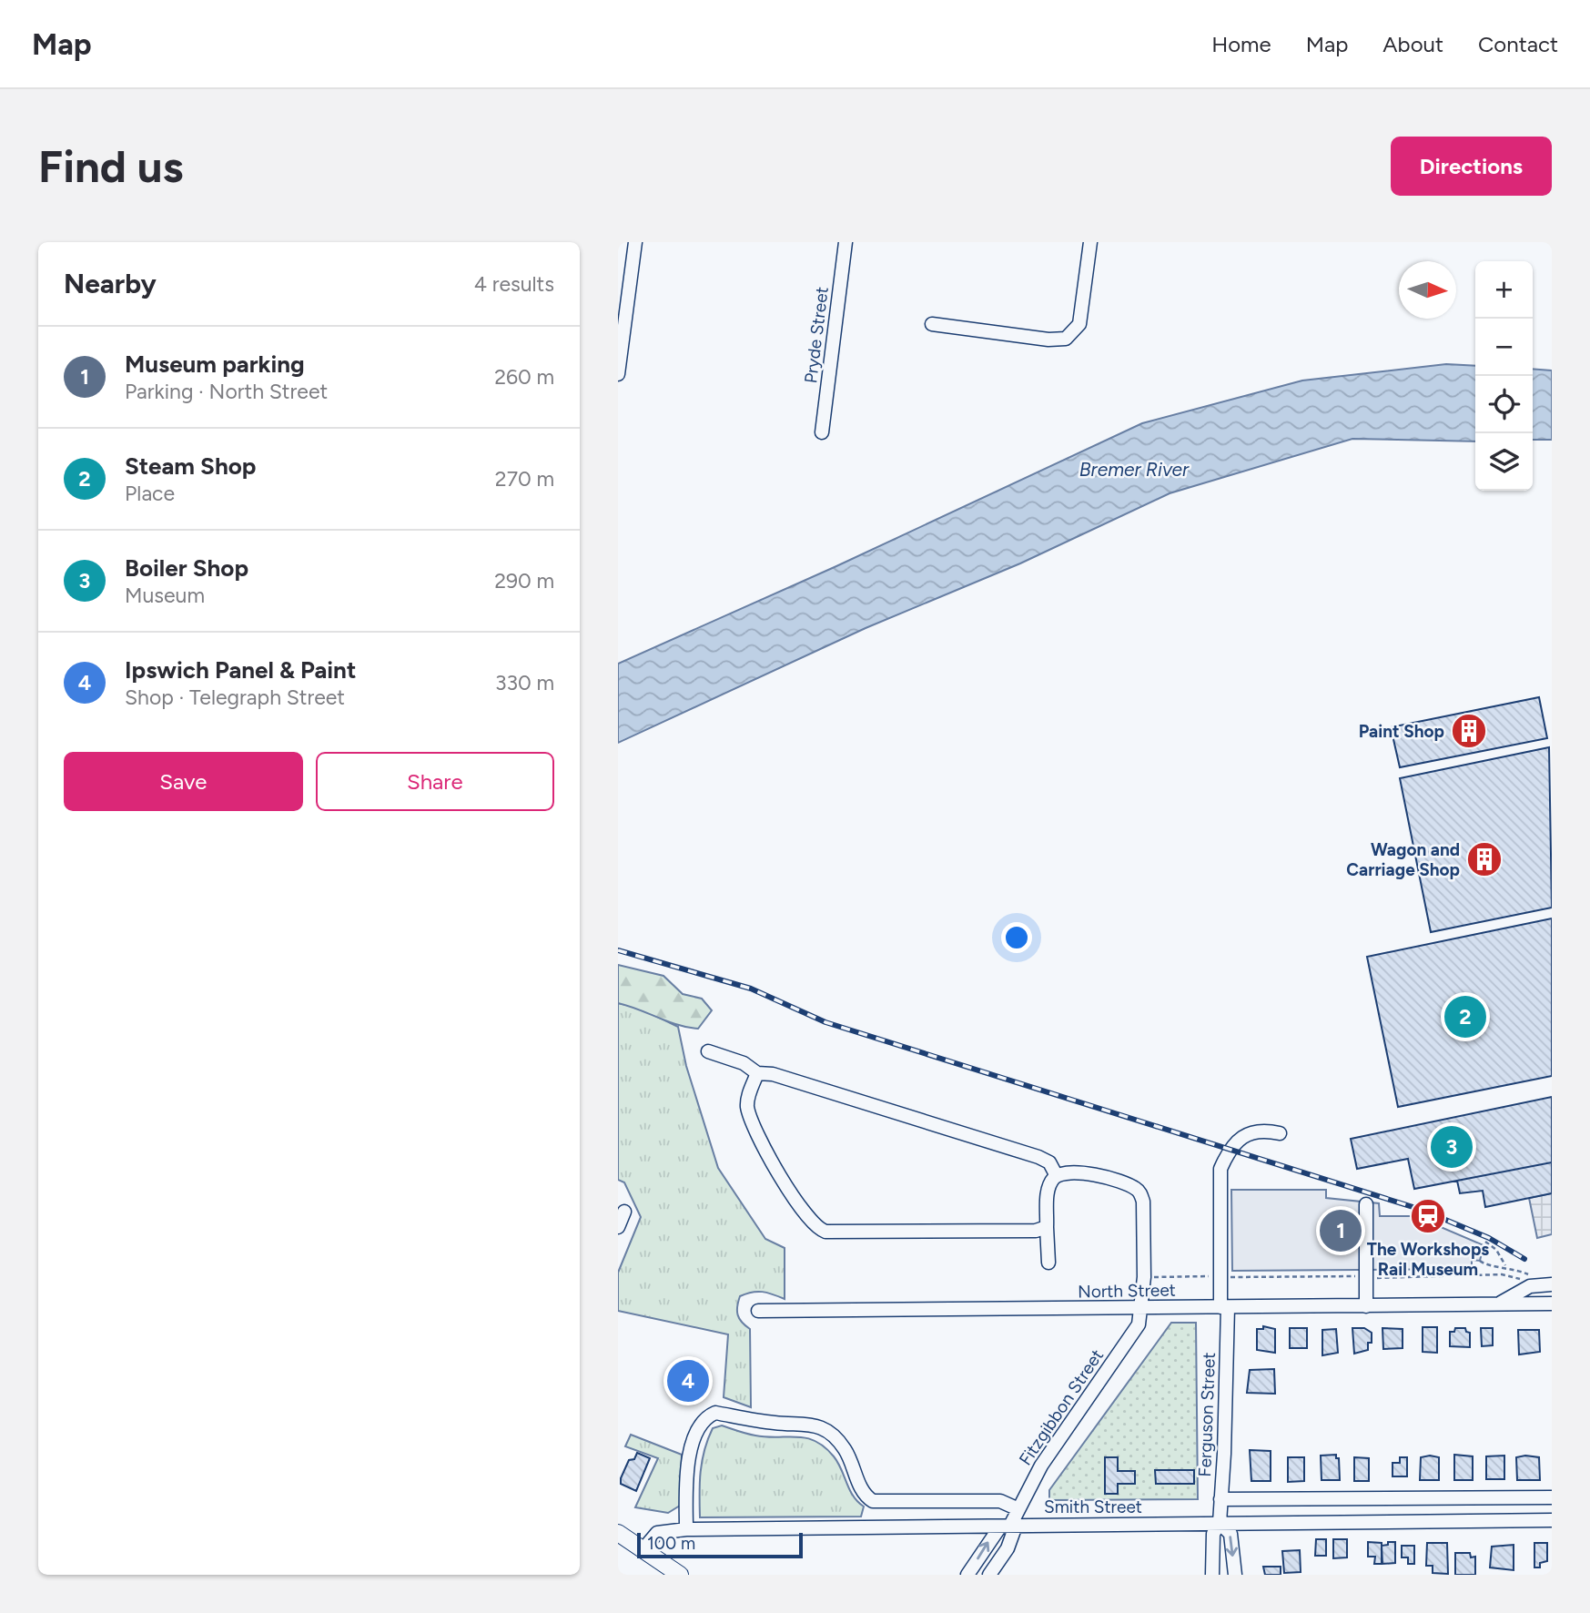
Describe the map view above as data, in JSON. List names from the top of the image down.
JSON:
{
  "streets": {
    "street": [
      "Pryde Street",
      "North Street",
      "Fitzgibbon Street",
      "Ferguson Street",
      "Smith Street"
    ]
  },
  "crossings": [
    ["North Street", "Fitzgibbon Street"],
    ["North Street", "Ferguson Street"],
    ["Fitzgibbon Street", "Smith Street"],
    ["Ferguson Street", "Smith Street"]
  ],
  "water": ["Bremer River"],
  "places": {
    "building": ["Paint Shop", "Wagon and Carriage Shop"],
    "station": ["The Workshops Rail Museum"]
  },
  "scale_bar": "100 m",
  "north": "right",
  "page": {
    "header": "Map",
    "nav": [
      "Home",
      "Map",
      "About",
      "Contact"
    ],
    "buttons": [
      "Directions",
      ["Save", "Share"]
    ],
    "title": "Find us",
    "heading": ["Nearby", "4 results"],
    "map_buttons": ["+", "−"],
    "list": [
      {
        "mark": "1",
        "name": "Museum parking",
        "note": "Parking · North Street",
        "value": "260 m"
      },
      {
        "mark": "2",
        "name": "Steam Shop",
        "note": "Place",
        "value": "270 m"
      },
      {
        "mark": "3",
        "name": "Boiler Shop",
        "note": "Museum",
        "value": "290 m"
      },
      {
        "mark": "4",
        "name": "Ipswich Panel & Paint",
        "note": "Shop · Telegraph Street",
        "value": "330 m"
      }
    ],
    "pins": [
      "2",
      "3",
      "1",
      "4"
    ],
    "scale": "100 m"
  }
}
